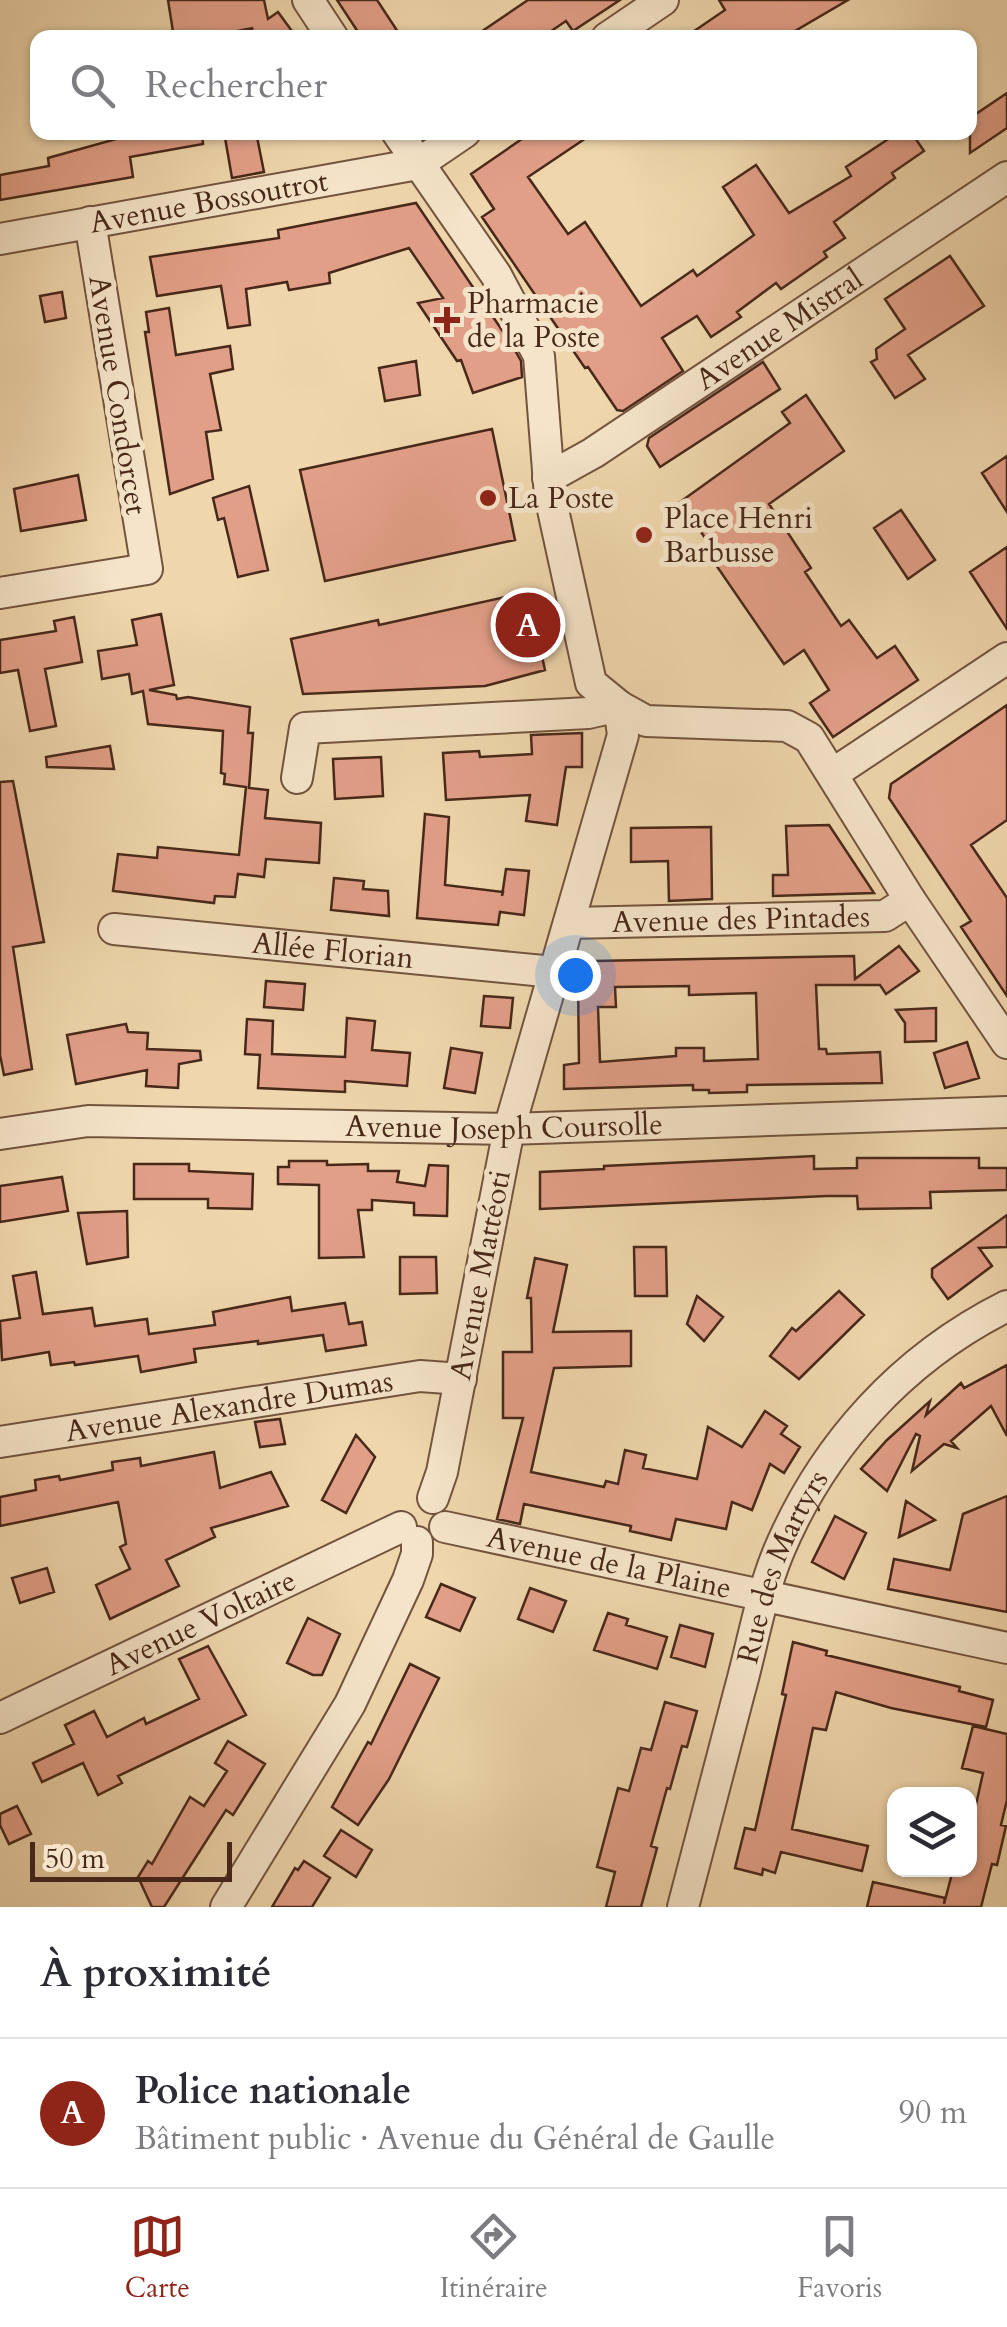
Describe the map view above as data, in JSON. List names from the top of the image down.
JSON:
{
  "streets": {
    "street": [
      "Avenue Bossoutrot",
      "Avenue Mistral",
      "Avenue Condorcet",
      "Avenue des Pintades",
      "Allée Florian",
      "Avenue Joseph Coursolle",
      "Avenue Mattéoti",
      "Avenue Alexandre Dumas",
      "Avenue de la Plaine",
      "Rue des Martyrs",
      "Avenue Voltaire"
    ]
  },
  "crossings": [
    ["Avenue Bossoutrot", "Avenue Condorcet"],
    ["Avenue des Pintades", "Avenue Mattéoti"],
    ["Allée Florian", "Avenue Mattéoti"],
    ["Avenue Joseph Coursolle", "Avenue Mattéoti"],
    ["Avenue Mattéoti", "Avenue Alexandre Dumas"],
    ["Avenue Mattéoti", "Avenue de la Plaine"],
    ["Avenue Mattéoti", "Avenue Voltaire"],
    ["Avenue de la Plaine", "Rue des Martyrs"],
    ["Avenue de la Plaine", "Avenue Voltaire"]
  ],
  "places": {
    "health": ["Pharmacie de la Poste"],
    "other": ["La Poste", "Place Henri Barbusse"]
  },
  "scale_bar": "50 m",
  "page": {
    "search": "Rechercher",
    "pins": "A",
    "scale": "50 m",
    "heading": "À proximité",
    "list": [
      {
        "mark": "A",
        "name": "Police nationale",
        "note": "Bâtiment public · Avenue du Général de Gaulle",
        "value": "90 m"
      }
    ],
    "nav": ["Carte", "Itinéraire", "Favoris"]
  }
}
